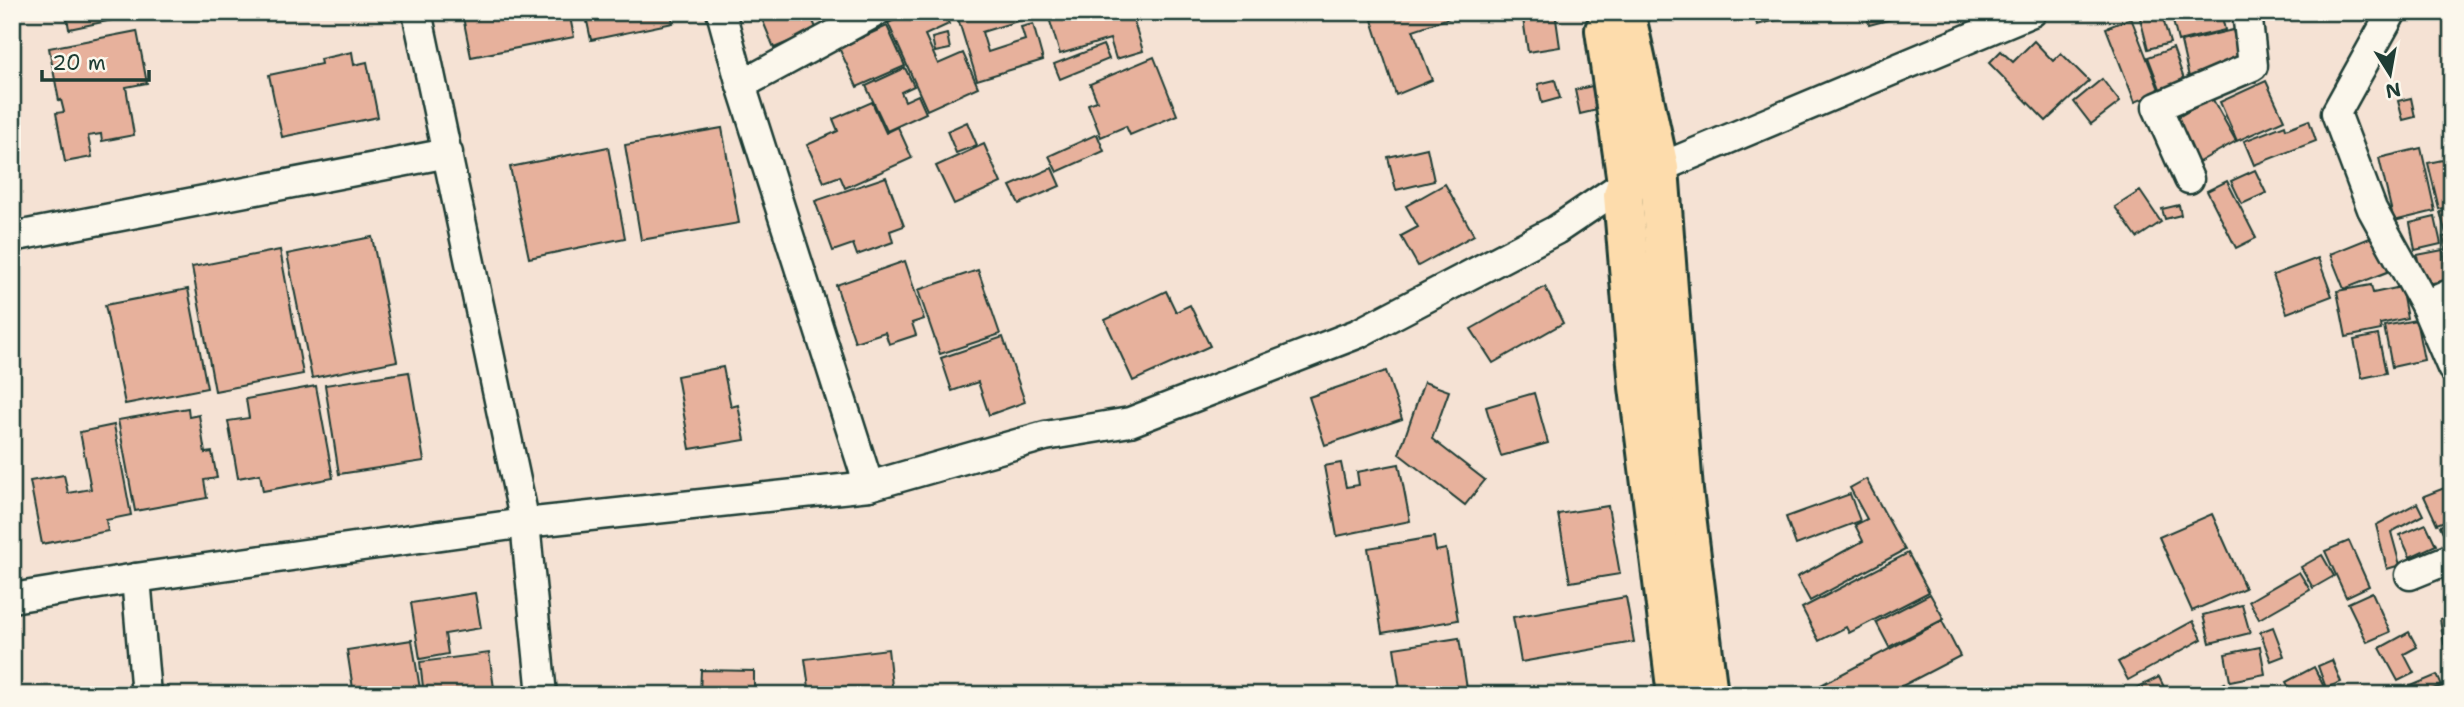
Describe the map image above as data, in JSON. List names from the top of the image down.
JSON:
{
  "scale_bar": "20 m",
  "north": "bottom"
}
